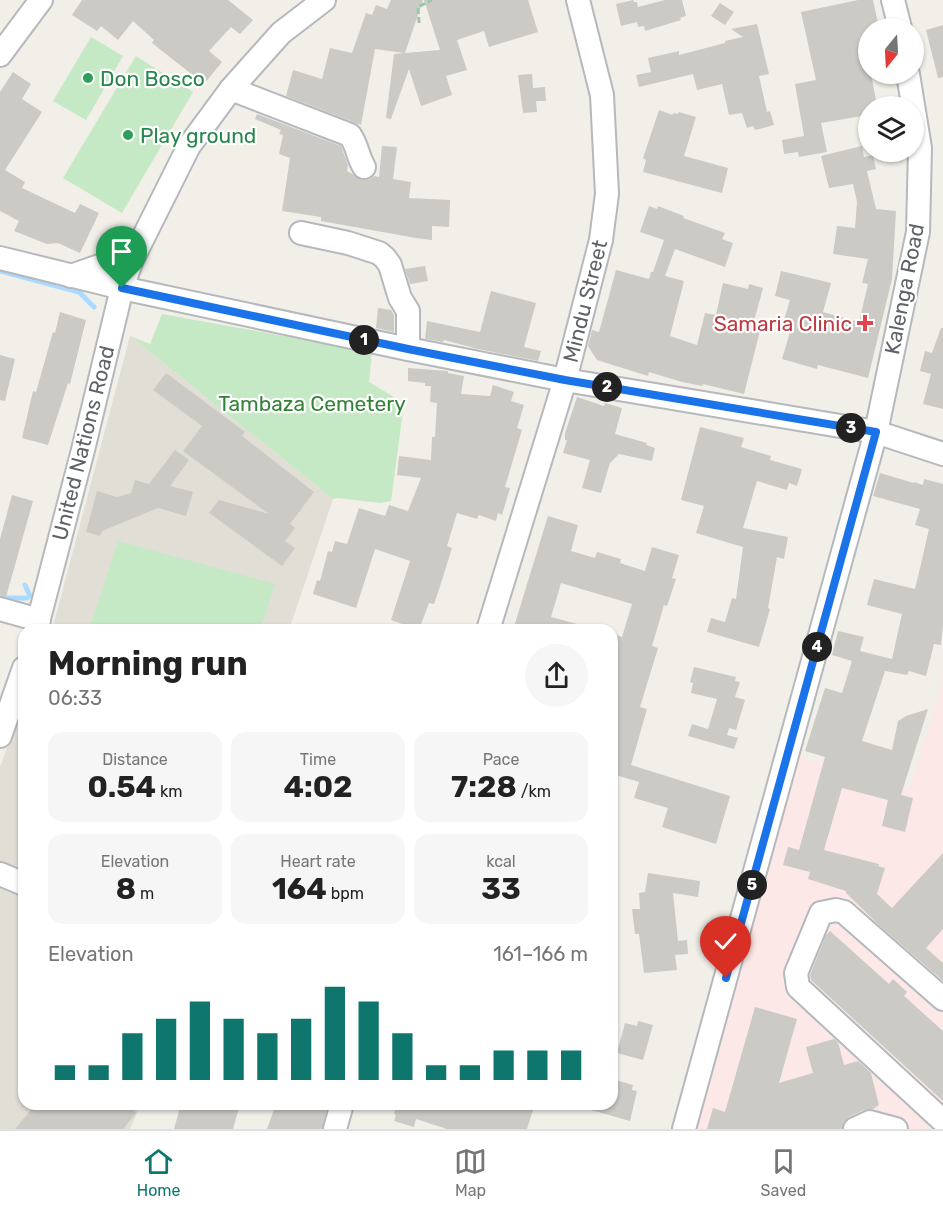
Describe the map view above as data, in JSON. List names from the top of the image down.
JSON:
{
  "streets": {
    "street": ["Kalenga Road", "Mindu Street", "United Nations Road"]
  },
  "parks": ["Tambaza Cemetery"],
  "places": {
    "other": ["Don Bosco", "Play ground"],
    "health": ["Samaria Clinic"]
  },
  "north": "bottom",
  "page": {
    "pins": [
      "1",
      "2",
      "3",
      "4",
      "5"
    ],
    "heading": ["Morning run", "06:33"],
    "stats": [
      ["Distance", "0.54 km"],
      ["Time", "4:02"],
      ["Pace", "7:28 /km"],
      ["Elevation", "8 m"],
      ["Heart rate", "164 bpm"],
      ["kcal", "33"]
    ],
    "chart": ["Elevation", "161–166 m"],
    "tabs": ["Home", "Map", "Saved"]
  }
}
